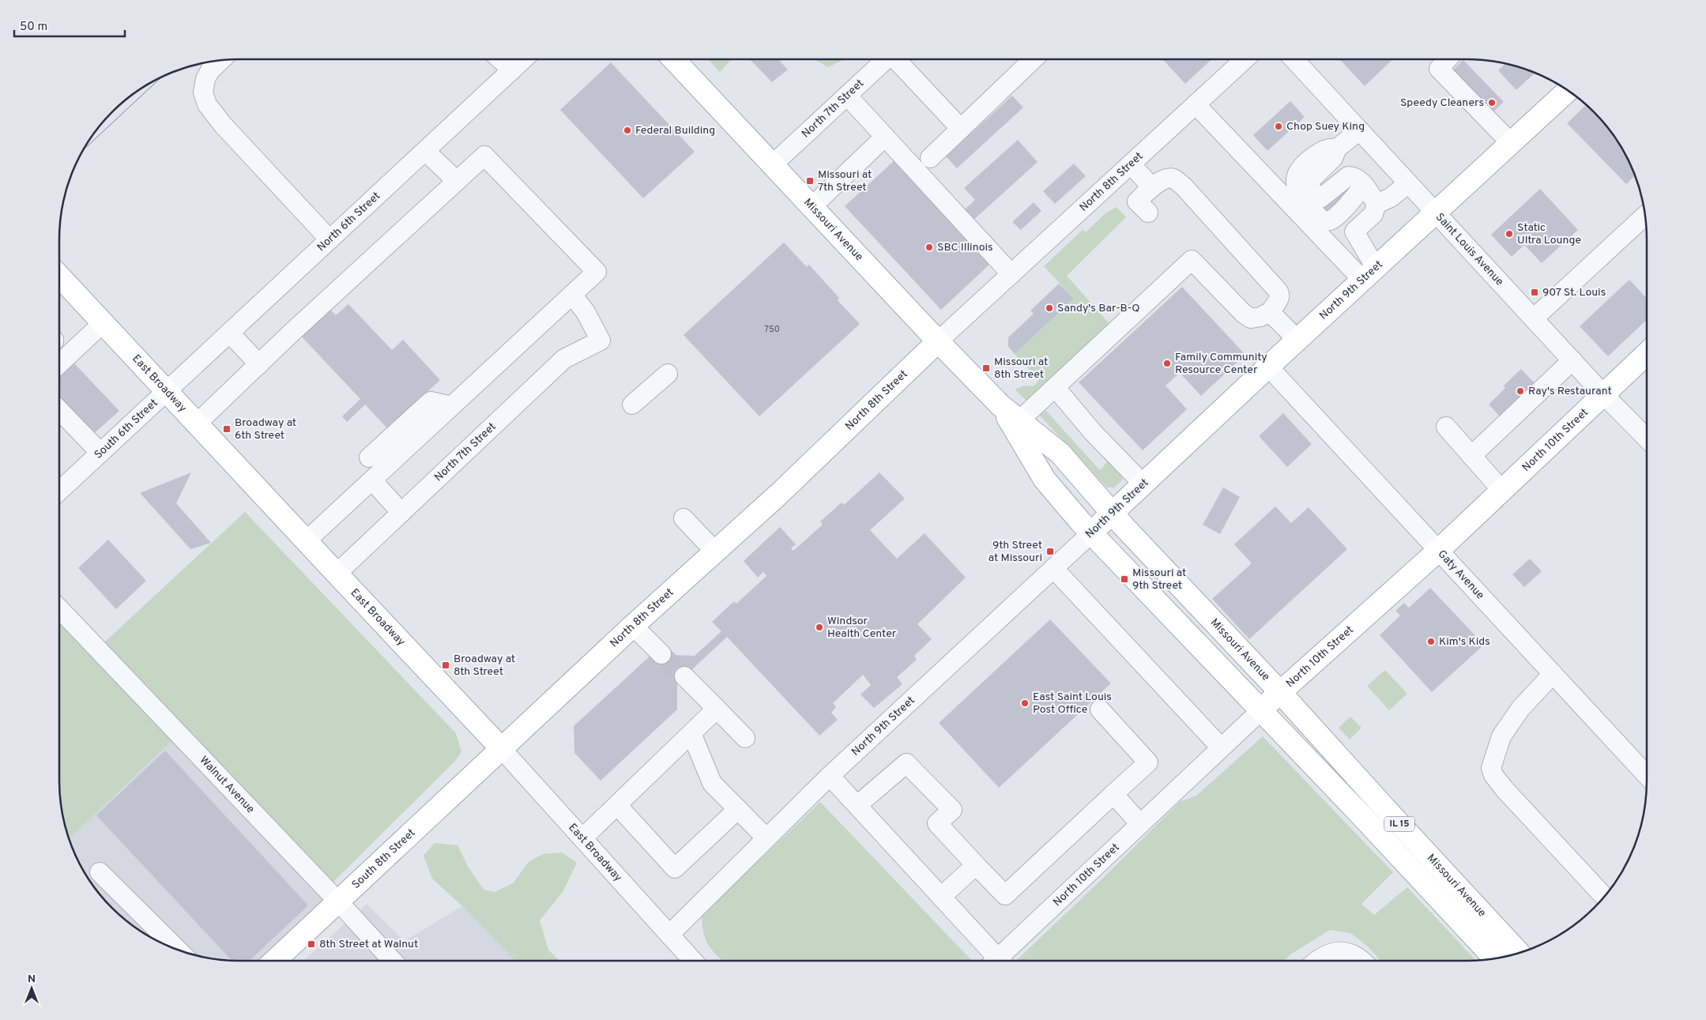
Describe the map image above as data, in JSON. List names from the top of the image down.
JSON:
{
  "streets": {
    "main road": [
      "North 8th Street",
      "Missouri Avenue",
      "North 9th Street",
      "East Broadway",
      "North 10th Street",
      "IL 15",
      "South 8th Street"
    ],
    "street": [
      "North 7th Street",
      "North 6th Street",
      "Saint Louis Avenue",
      "South 6th Street",
      "Gaty Avenue",
      "Walnut Avenue"
    ]
  },
  "crossings": [
    ["North 7th Street", "Missouri Avenue"],
    ["North 7th Street", "East Broadway"],
    ["North 8th Street", "Missouri Avenue"],
    ["North 8th Street", "East Broadway"],
    ["North 8th Street", "South 8th Street"],
    ["North 6th Street", "East Broadway"],
    ["North 6th Street", "South 6th Street"],
    ["Missouri Avenue", "North 9th Street"],
    ["Missouri Avenue", "North 10th Street"],
    ["Saint Louis Avenue", "North 9th Street"],
    ["Saint Louis Avenue", "North 10th Street"],
    ["North 9th Street", "East Broadway"],
    ["North 9th Street", "Gaty Avenue"],
    ["East Broadway", "South 6th Street"],
    ["East Broadway", "South 8th Street"],
    ["North 10th Street", "Gaty Avenue"],
    ["Walnut Avenue", "South 8th Street"]
  ],
  "places": {
    "other": [
      "Speedy Cleaners",
      "Chop Suey King",
      "Federal Building",
      "Static Ultra Lounge",
      "SBC Illinois",
      "Sandy's Bar-B-Q",
      "Family Community Resource Center",
      "Ray's Restaurant",
      "Windsor Health Center",
      "Kim's Kids",
      "East Saint Louis Post Office"
    ],
    "transit": [
      "Missouri at 7th Street",
      "907 St. Louis",
      "Missouri at 8th Street",
      "Broadway at 6th Street",
      "9th Street at Missouri",
      "Missouri at 9th Street",
      "Broadway at 8th Street",
      "8th Street at Walnut"
    ]
  },
  "house_numbers": ["750"],
  "scale_bar": "50 m",
  "north": "top"
}
